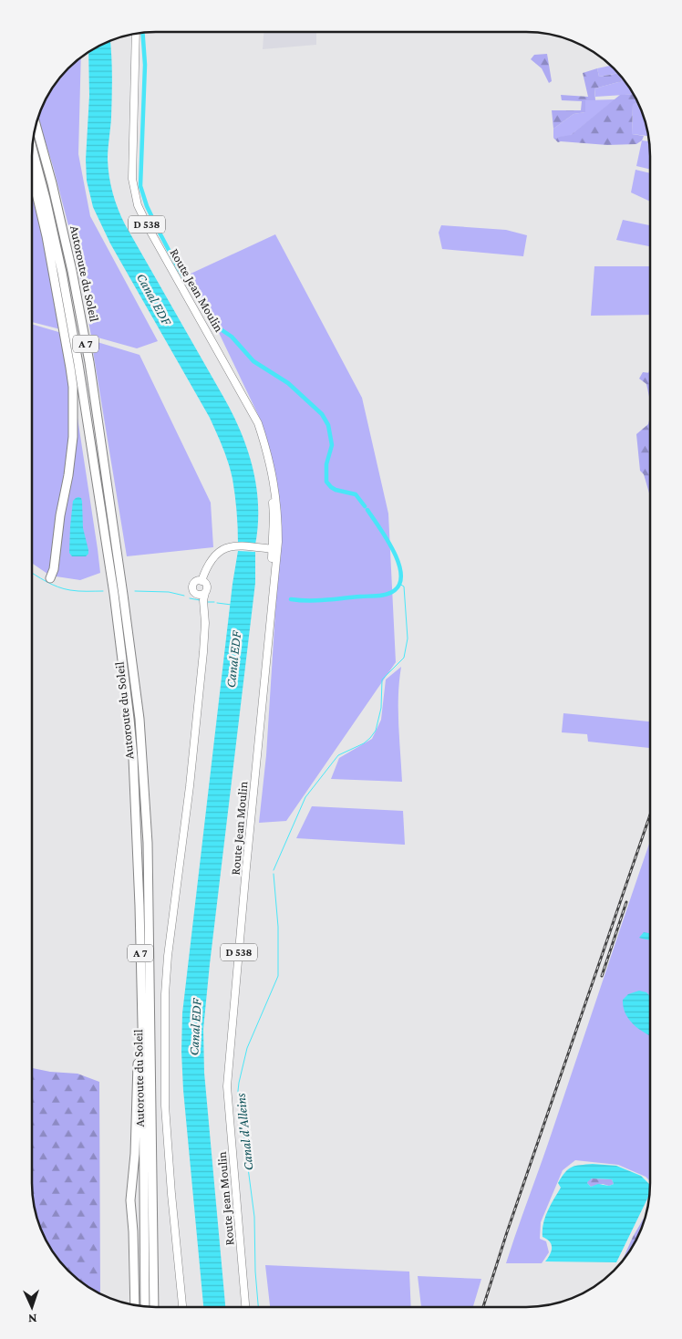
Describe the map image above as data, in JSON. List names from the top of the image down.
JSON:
{
  "streets": {
    "highway": ["Autoroute du Soleil", "A 7"],
    "main road": ["D 538", "Route Jean Moulin"]
  },
  "crossings": [
    ["D 538", "Route Jean Moulin"]
  ],
  "water": ["Canal EDF", "Canal d'Alleins"],
  "north": "bottom"
}
